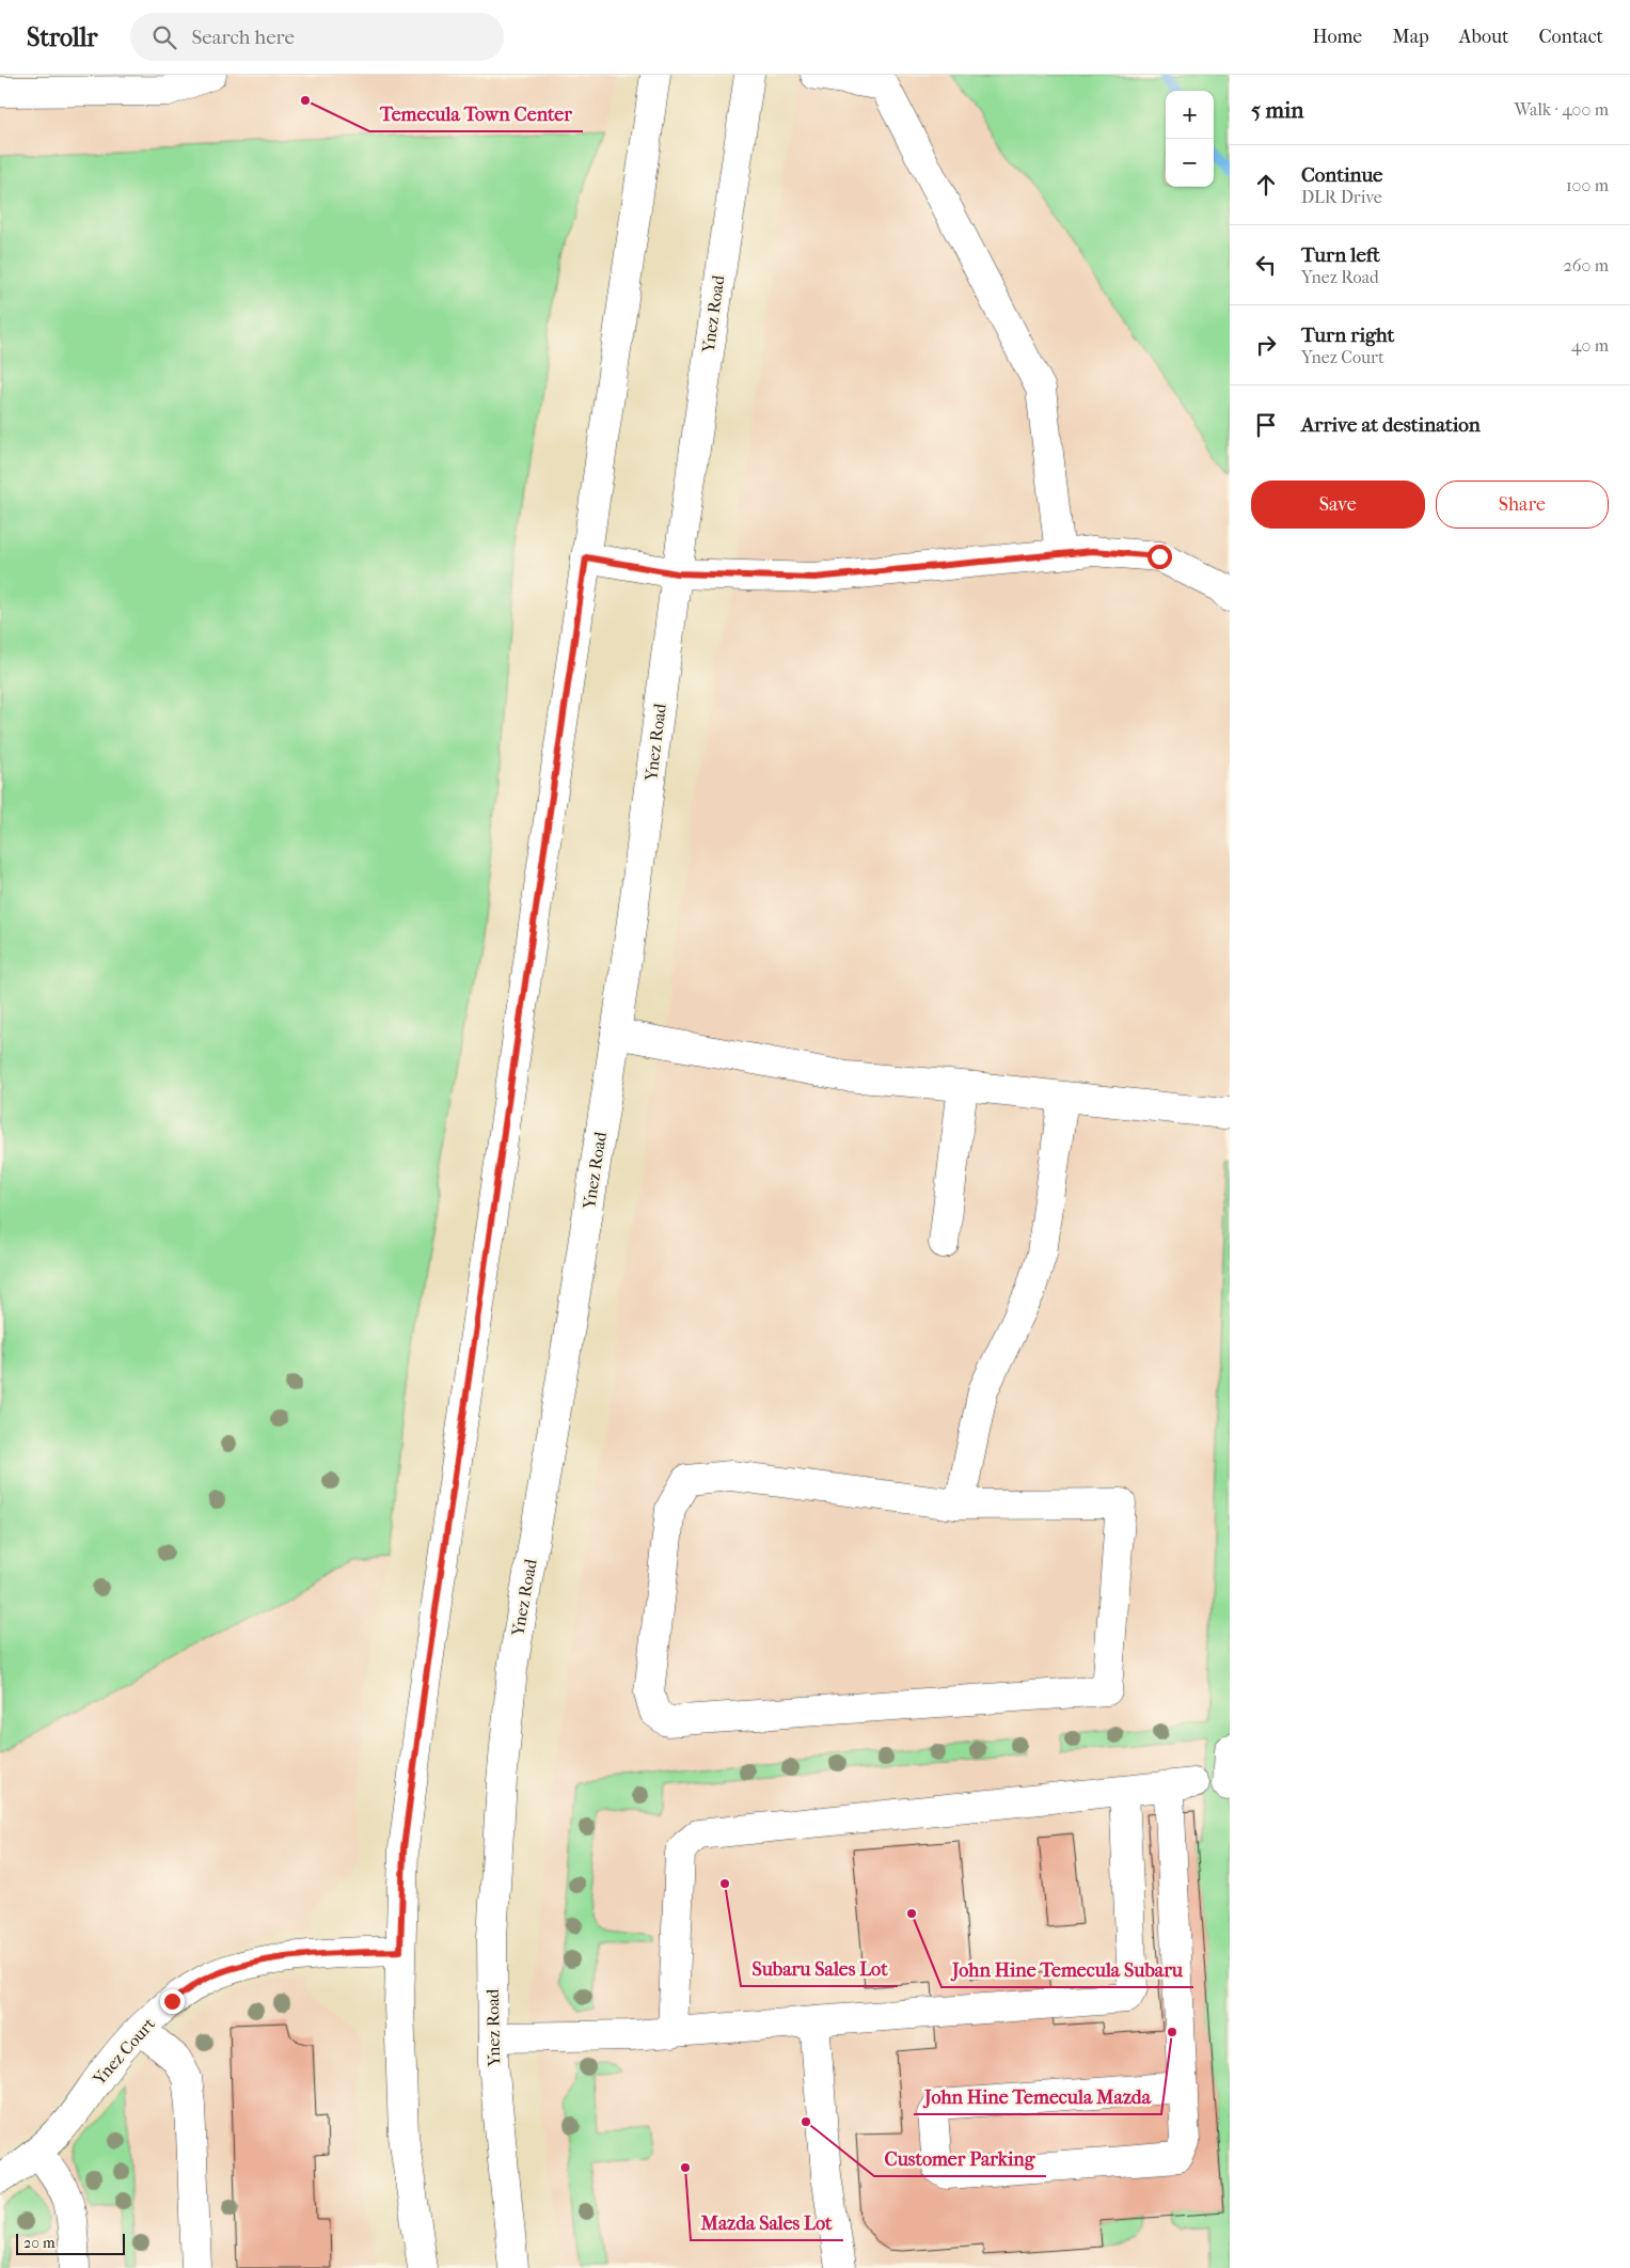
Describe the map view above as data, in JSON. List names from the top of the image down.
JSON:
{
  "streets": {
    "main road": ["Ynez Road", "Ynez Court"]
  },
  "places": [
    "Temecula Town Center",
    "Subaru Sales Lot",
    "John Hine Temecula Subaru",
    "John Hine Temecula Mazda",
    "Customer Parking",
    "Mazda Sales Lot"
  ],
  "scale_bar": "20 m",
  "page": {
    "header": "Strollr",
    "search": "Search here",
    "nav": [
      "Home",
      "Map",
      "About",
      "Contact"
    ],
    "heading": ["5 min", "Walk · 400 m"],
    "map_buttons": ["+", "−"],
    "list": [
      ["Continue", "DLR Drive", "100 m"],
      ["Turn left", "Ynez Road", "260 m"],
      ["Turn right", "Ynez Court", "40 m"],
      "Arrive at destination"
    ],
    "buttons": ["Save", "Share"],
    "scale": "20 m"
  }
}
